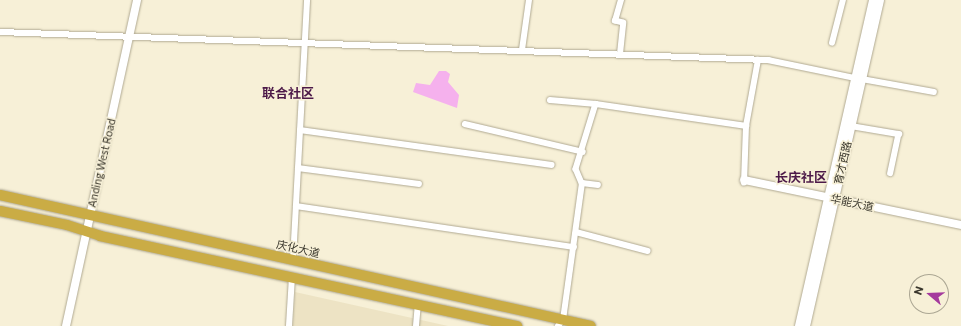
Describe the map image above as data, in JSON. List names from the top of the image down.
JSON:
{
  "streets": {
    "highway": ["庆化大道"],
    "street": ["Anding West Road", "育才西路", "华能大道"]
  },
  "crossings": [
    ["Anding West Road", "庆化大道"],
    ["育才西路", "华能大道"]
  ],
  "districts": ["联合社区", "长庆社区"],
  "north": "left"
}
